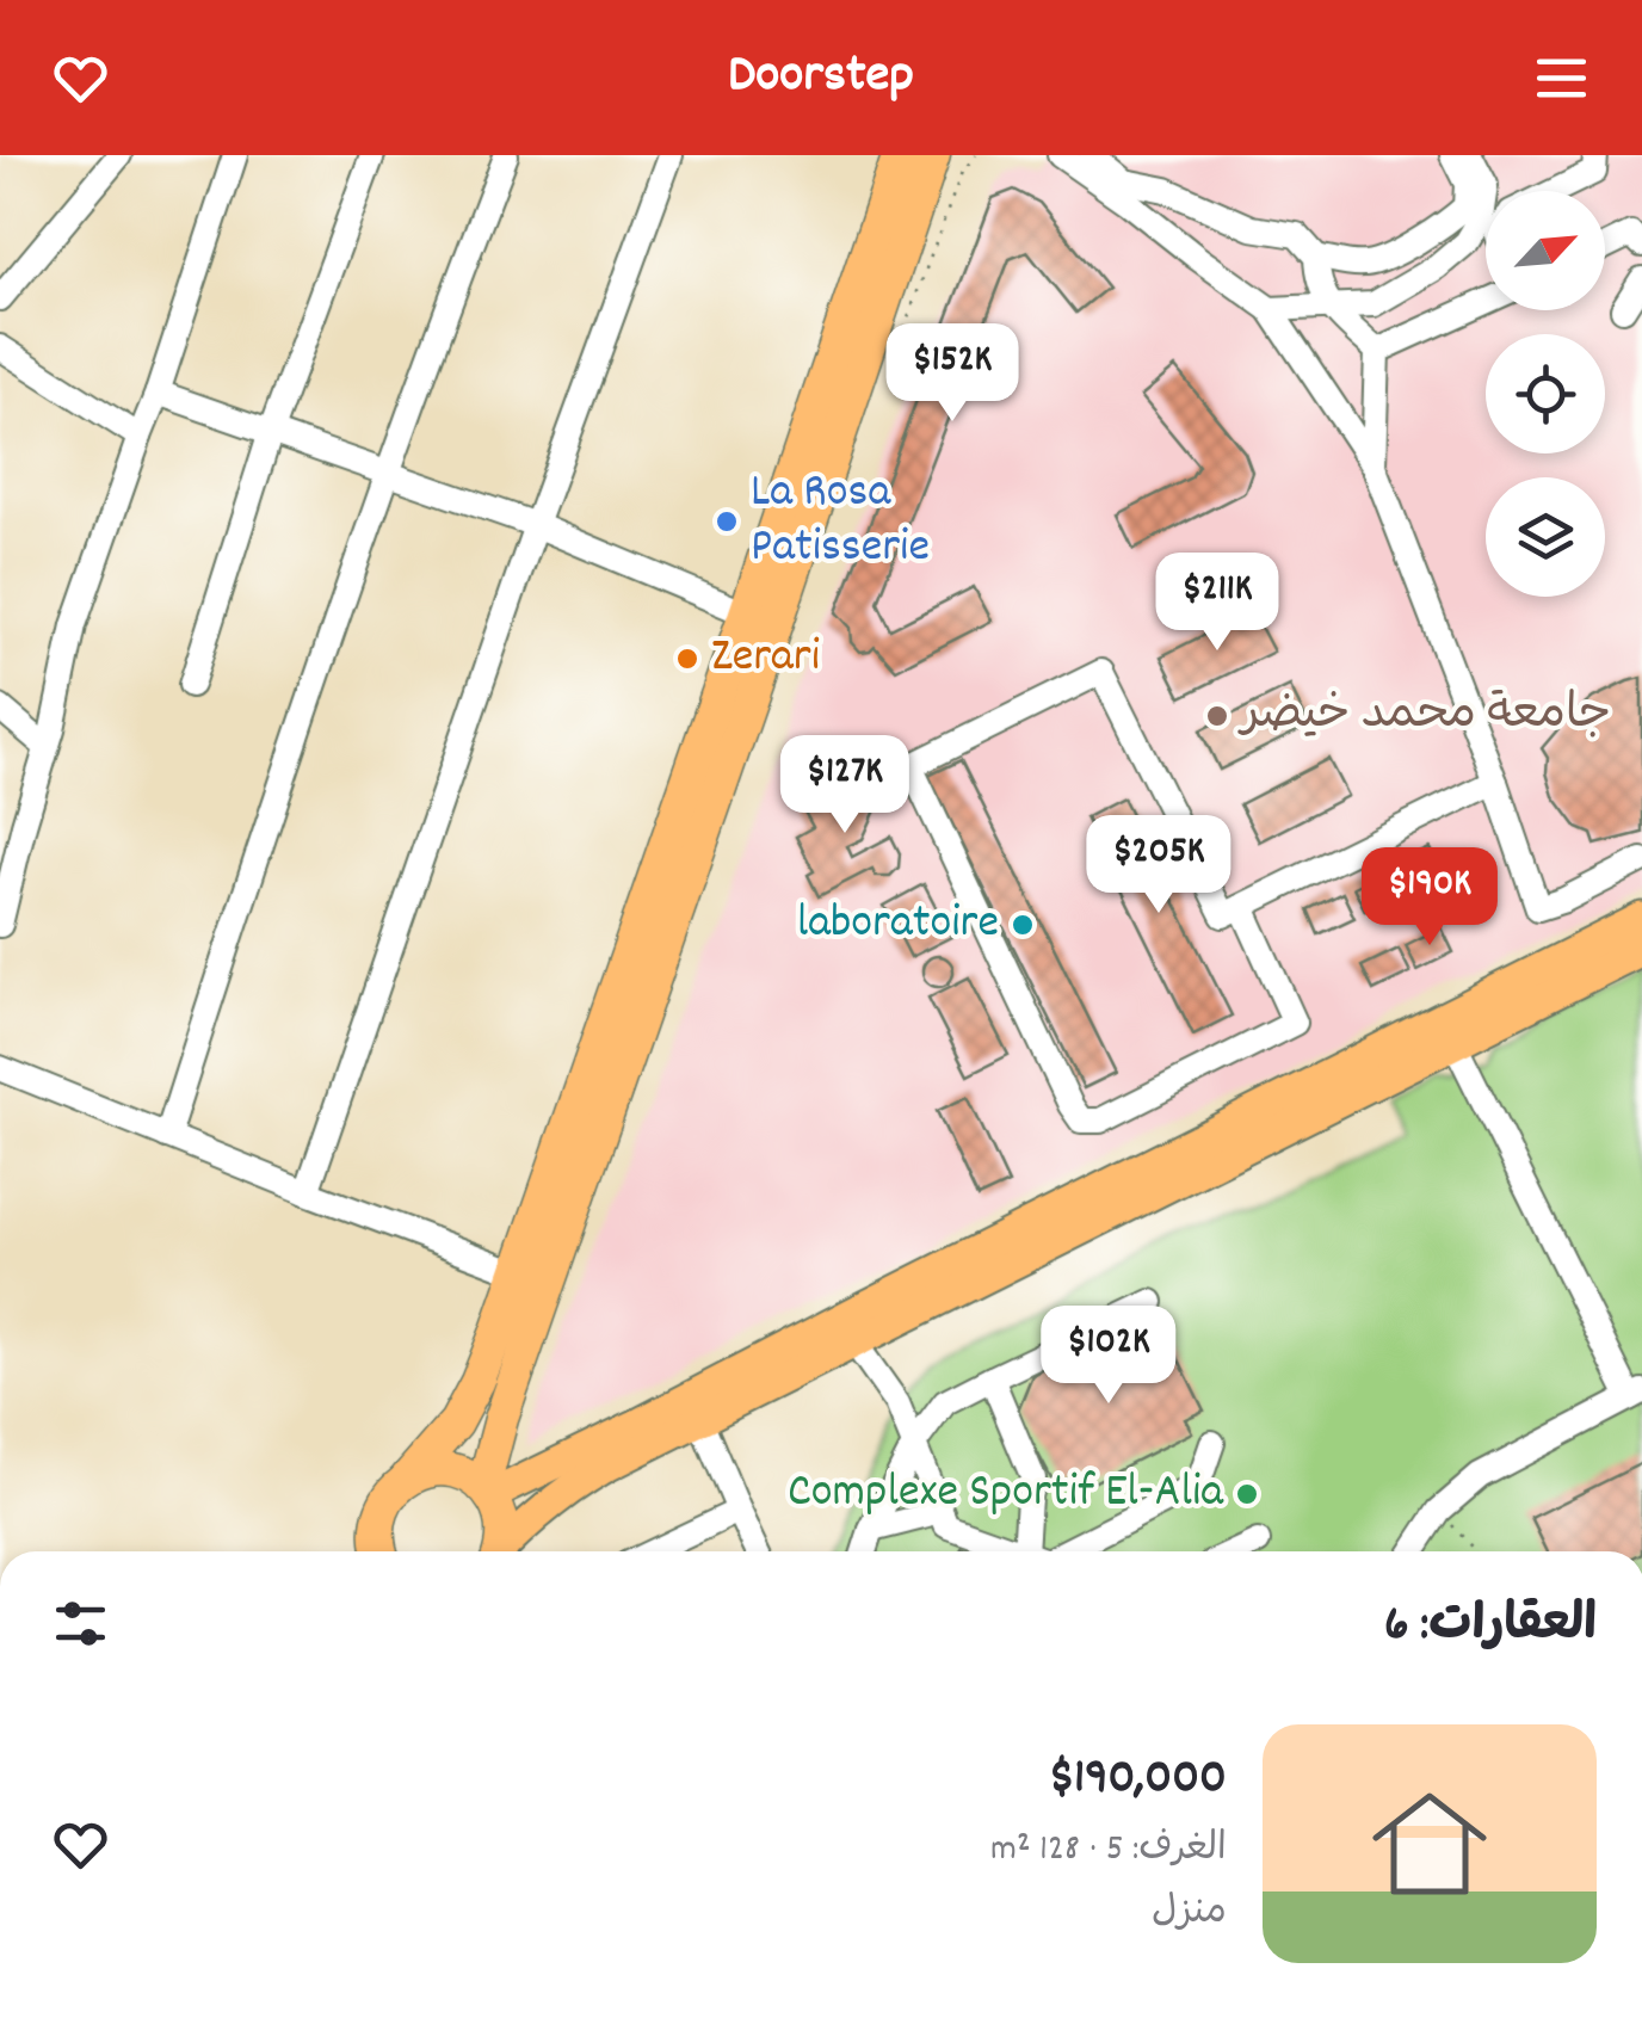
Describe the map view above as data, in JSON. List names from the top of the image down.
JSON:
{
  "places": [
    "La Rosa Patisserie",
    "Zerari",
    "جامعة محمد خيضر",
    "laboratoire",
    "Complexe Sportif El-Alia"
  ],
  "north": "top right",
  "page": {
    "header": "Doorstep",
    "price": [
      "$152K",
      "$211K",
      "$127K",
      "$205K",
      "$190K",
      "$102K"
    ],
    "heading": "العقارات: 6",
    "list": [
      {
        "name": "$190,000",
        "note": "الغرف: 5 · 128 m² · منزل"
      }
    ]
  }
}
